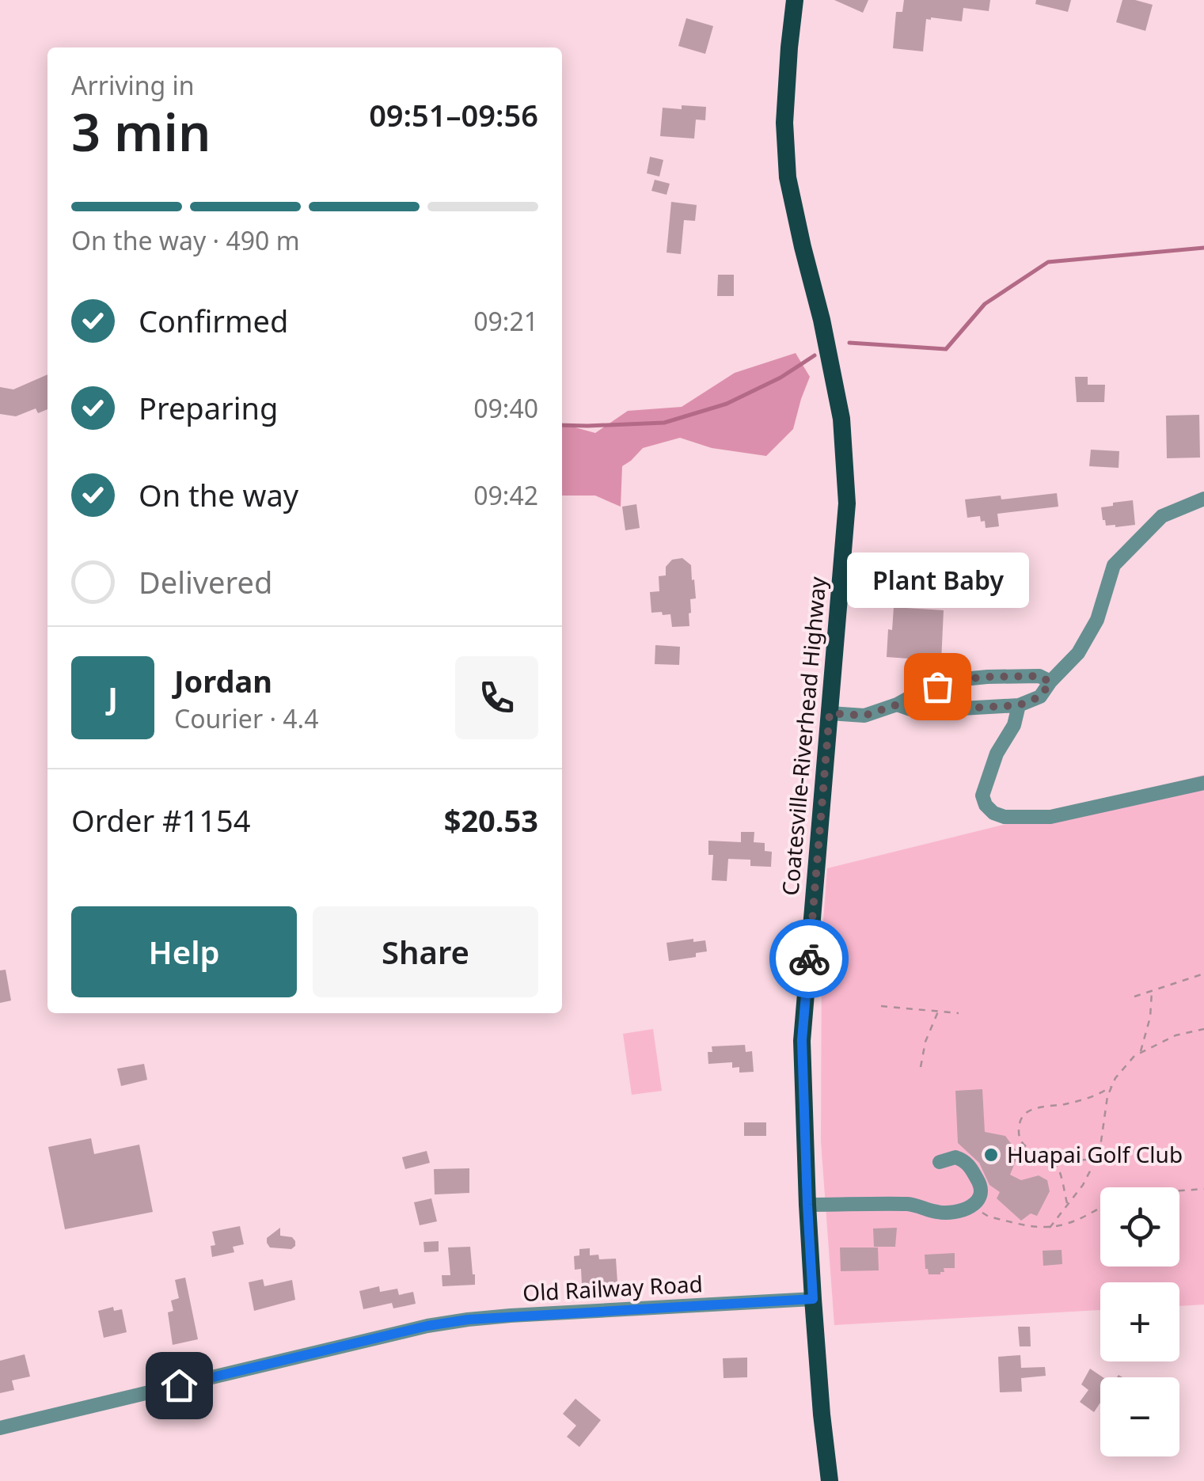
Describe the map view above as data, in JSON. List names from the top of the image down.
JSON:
{
  "streets": {
    "main road": ["Coatesville-Riverhead Highway"],
    "street": ["Old Railway Road"]
  },
  "crossings": [
    ["Coatesville-Riverhead Highway", "Old Railway Road"]
  ],
  "places": ["Plant Baby", "Huapai Golf Club"],
  "page": {
    "heading": ["3 min", "Arriving in", "09:51–09:56"],
    "panel": [
      "Jordan",
      "Courier · 4.4",
      "Order #1154",
      "$20.53"
    ],
    "bar": "On the way · 490 m",
    "list": [
      ["Confirmed", "09:21"],
      ["Preparing", "09:40"],
      ["On the way", "09:42"],
      "Delivered"
    ],
    "bubble": "Plant Baby",
    "round": "J",
    "buttons": ["Help", "Share"],
    "map_buttons": ["+", "−"]
  }
}
